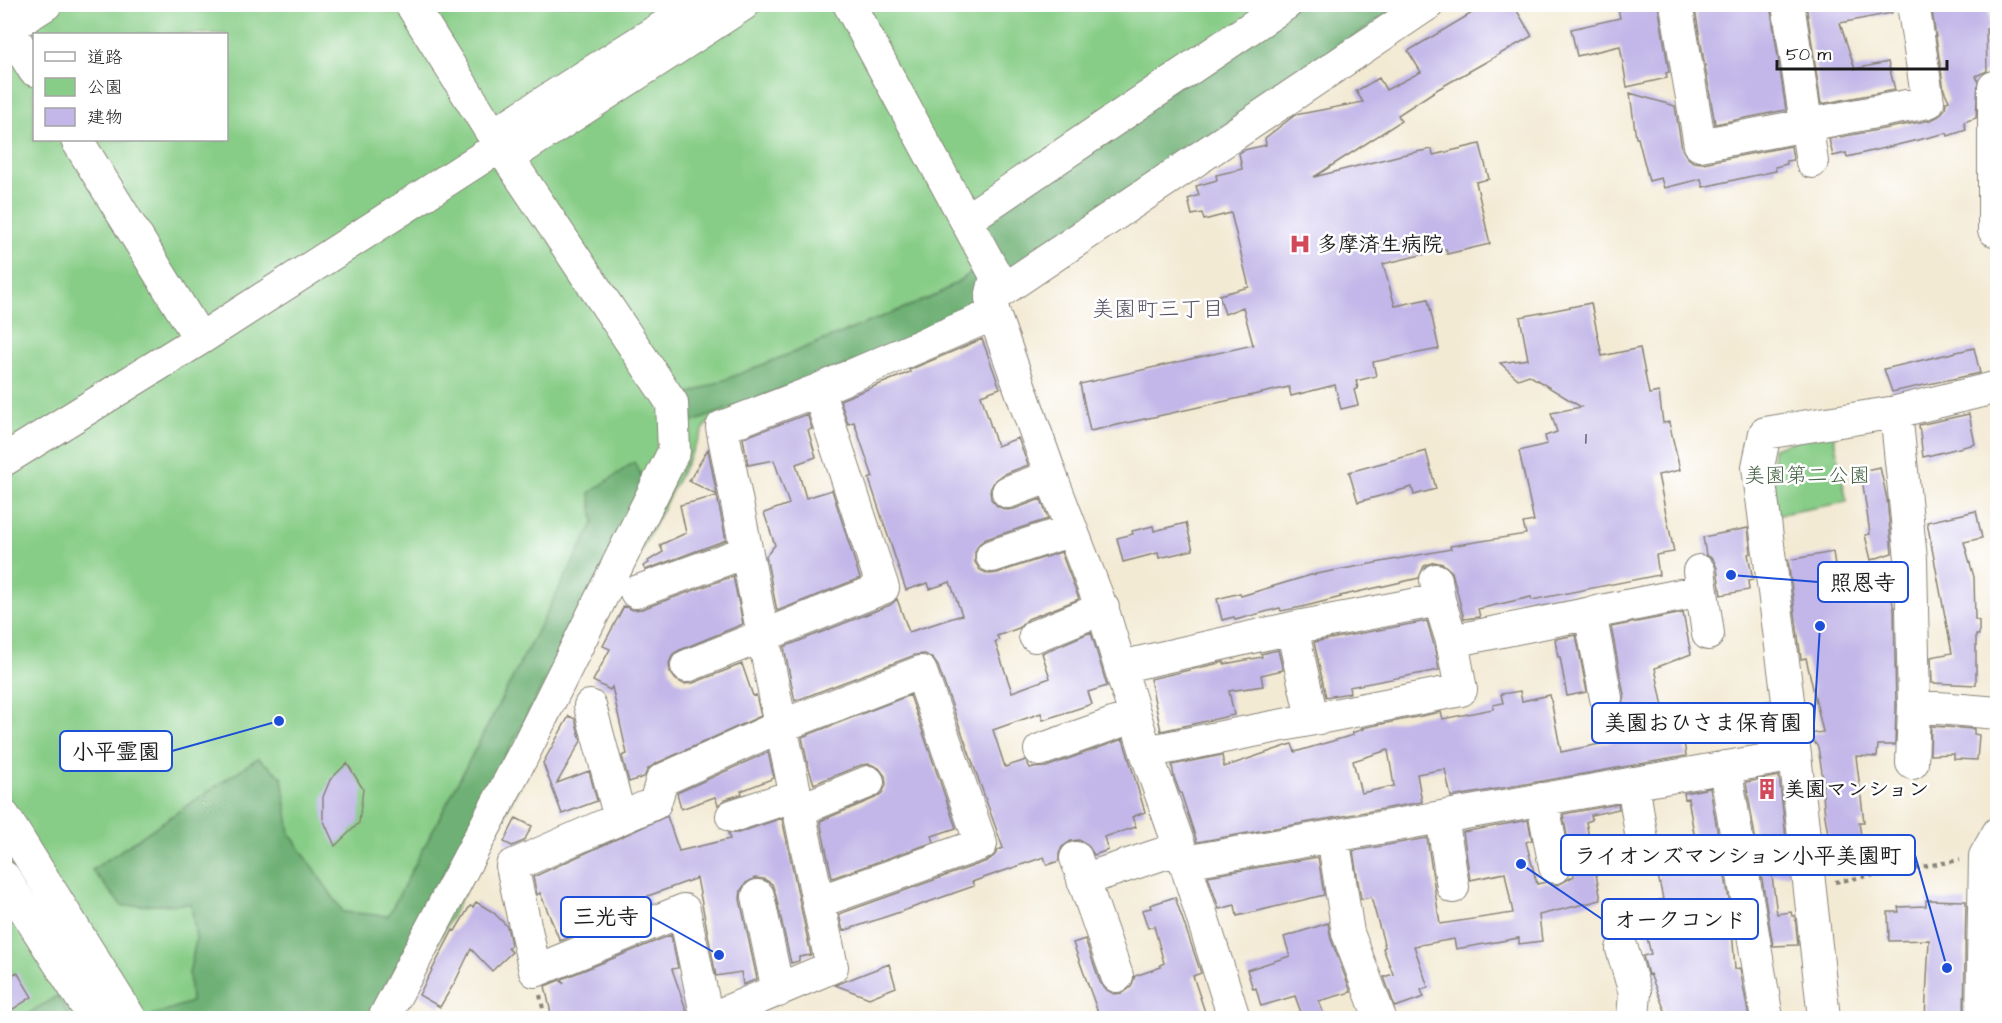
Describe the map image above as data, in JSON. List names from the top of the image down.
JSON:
{
  "districts": ["美園町三丁目"],
  "parks": ["美園第二公園"],
  "places": {
    "hospital": ["多摩済生病院"],
    "other": [
      "照恩寺",
      "美園おひさま保育園",
      "小平霊園",
      "オークコンド",
      "三光寺",
      "ライオンズマンション小平美園町"
    ],
    "building": ["美園マンション"]
  },
  "house_numbers": ["1"],
  "legend": ["道路", "公園", "建物"],
  "scale_bar": "50 m"
}
